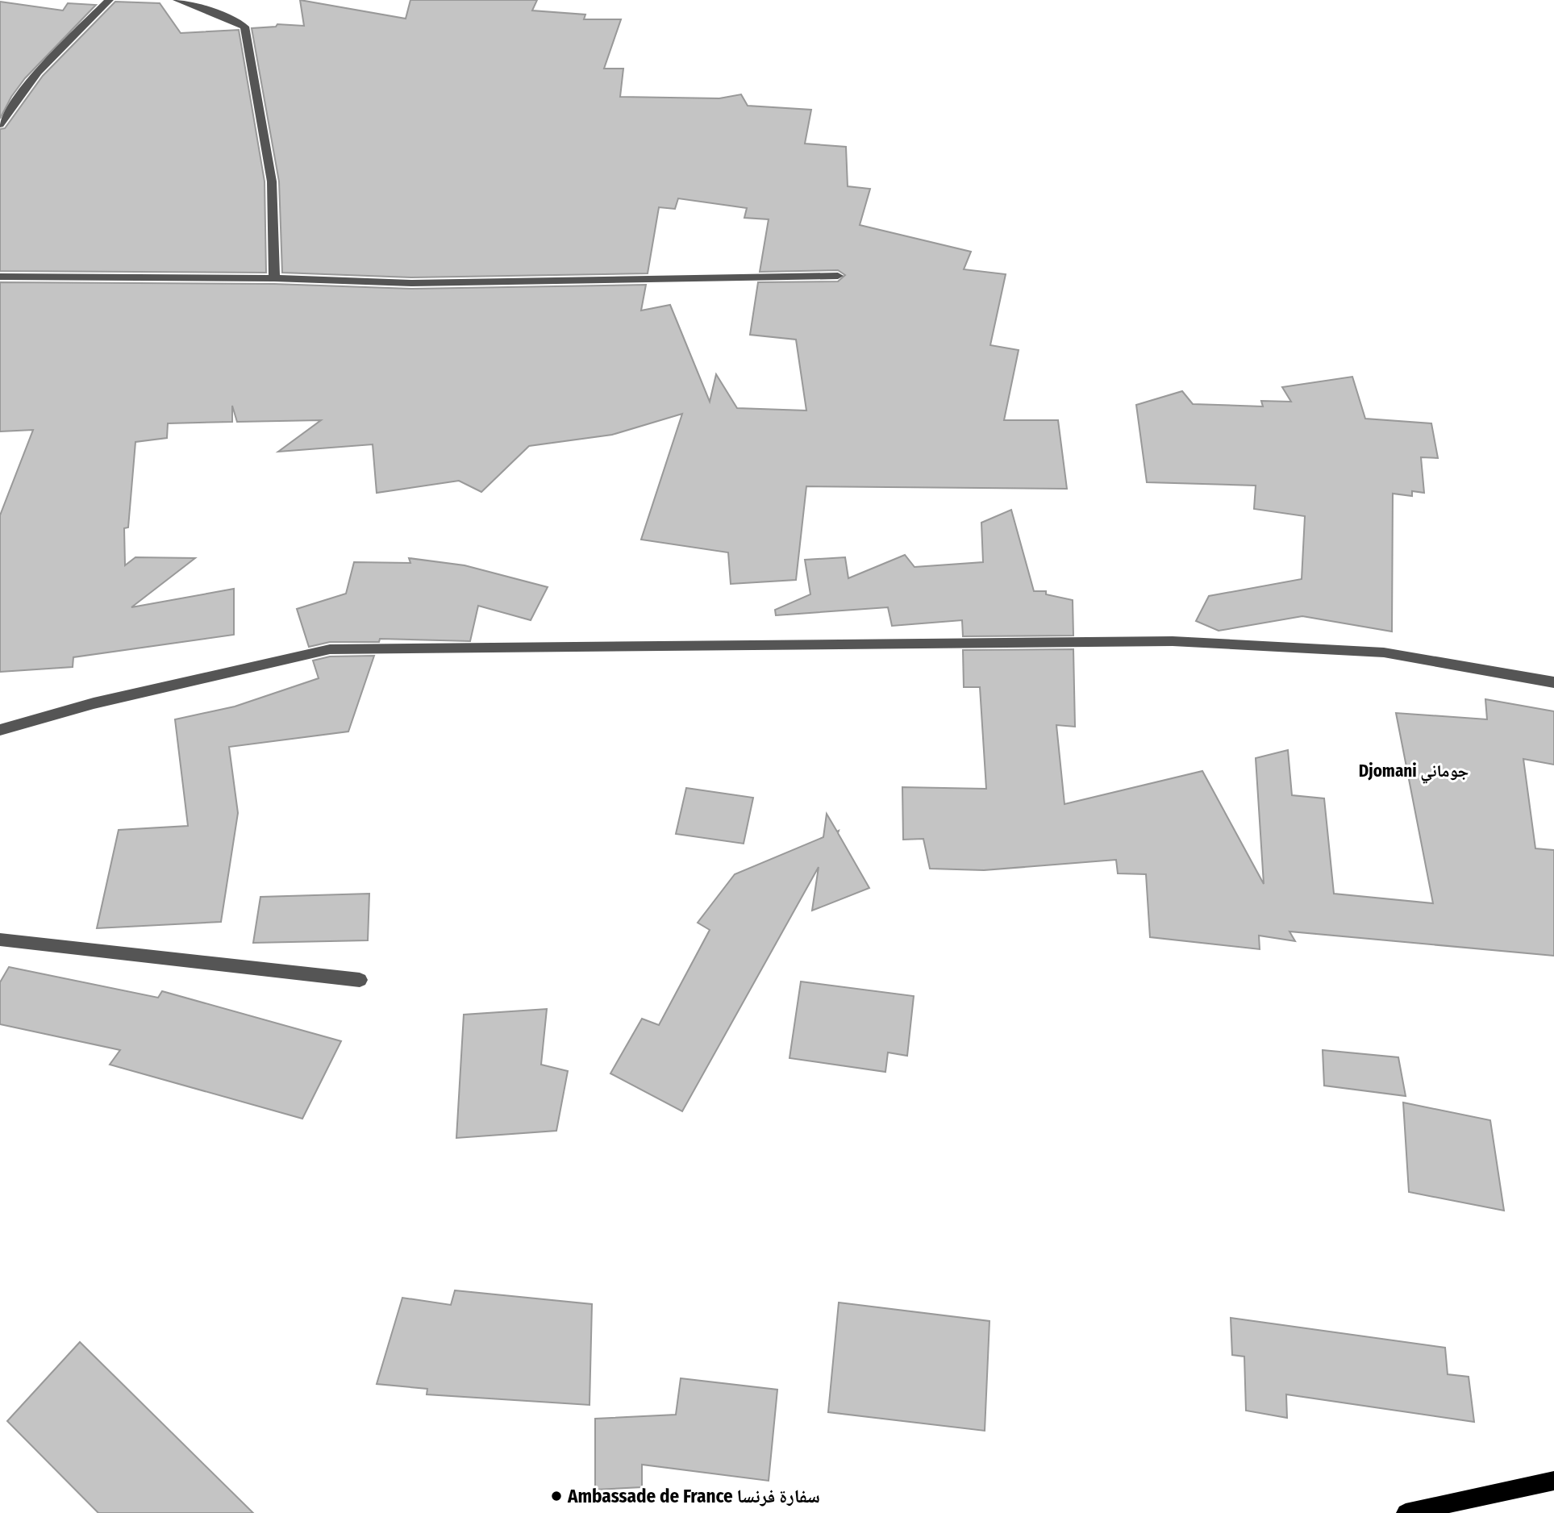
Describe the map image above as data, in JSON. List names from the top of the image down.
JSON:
{
  "districts": ["Djomani جوماني"],
  "places": ["Ambassade de France سفارة فرنسا"]
}
